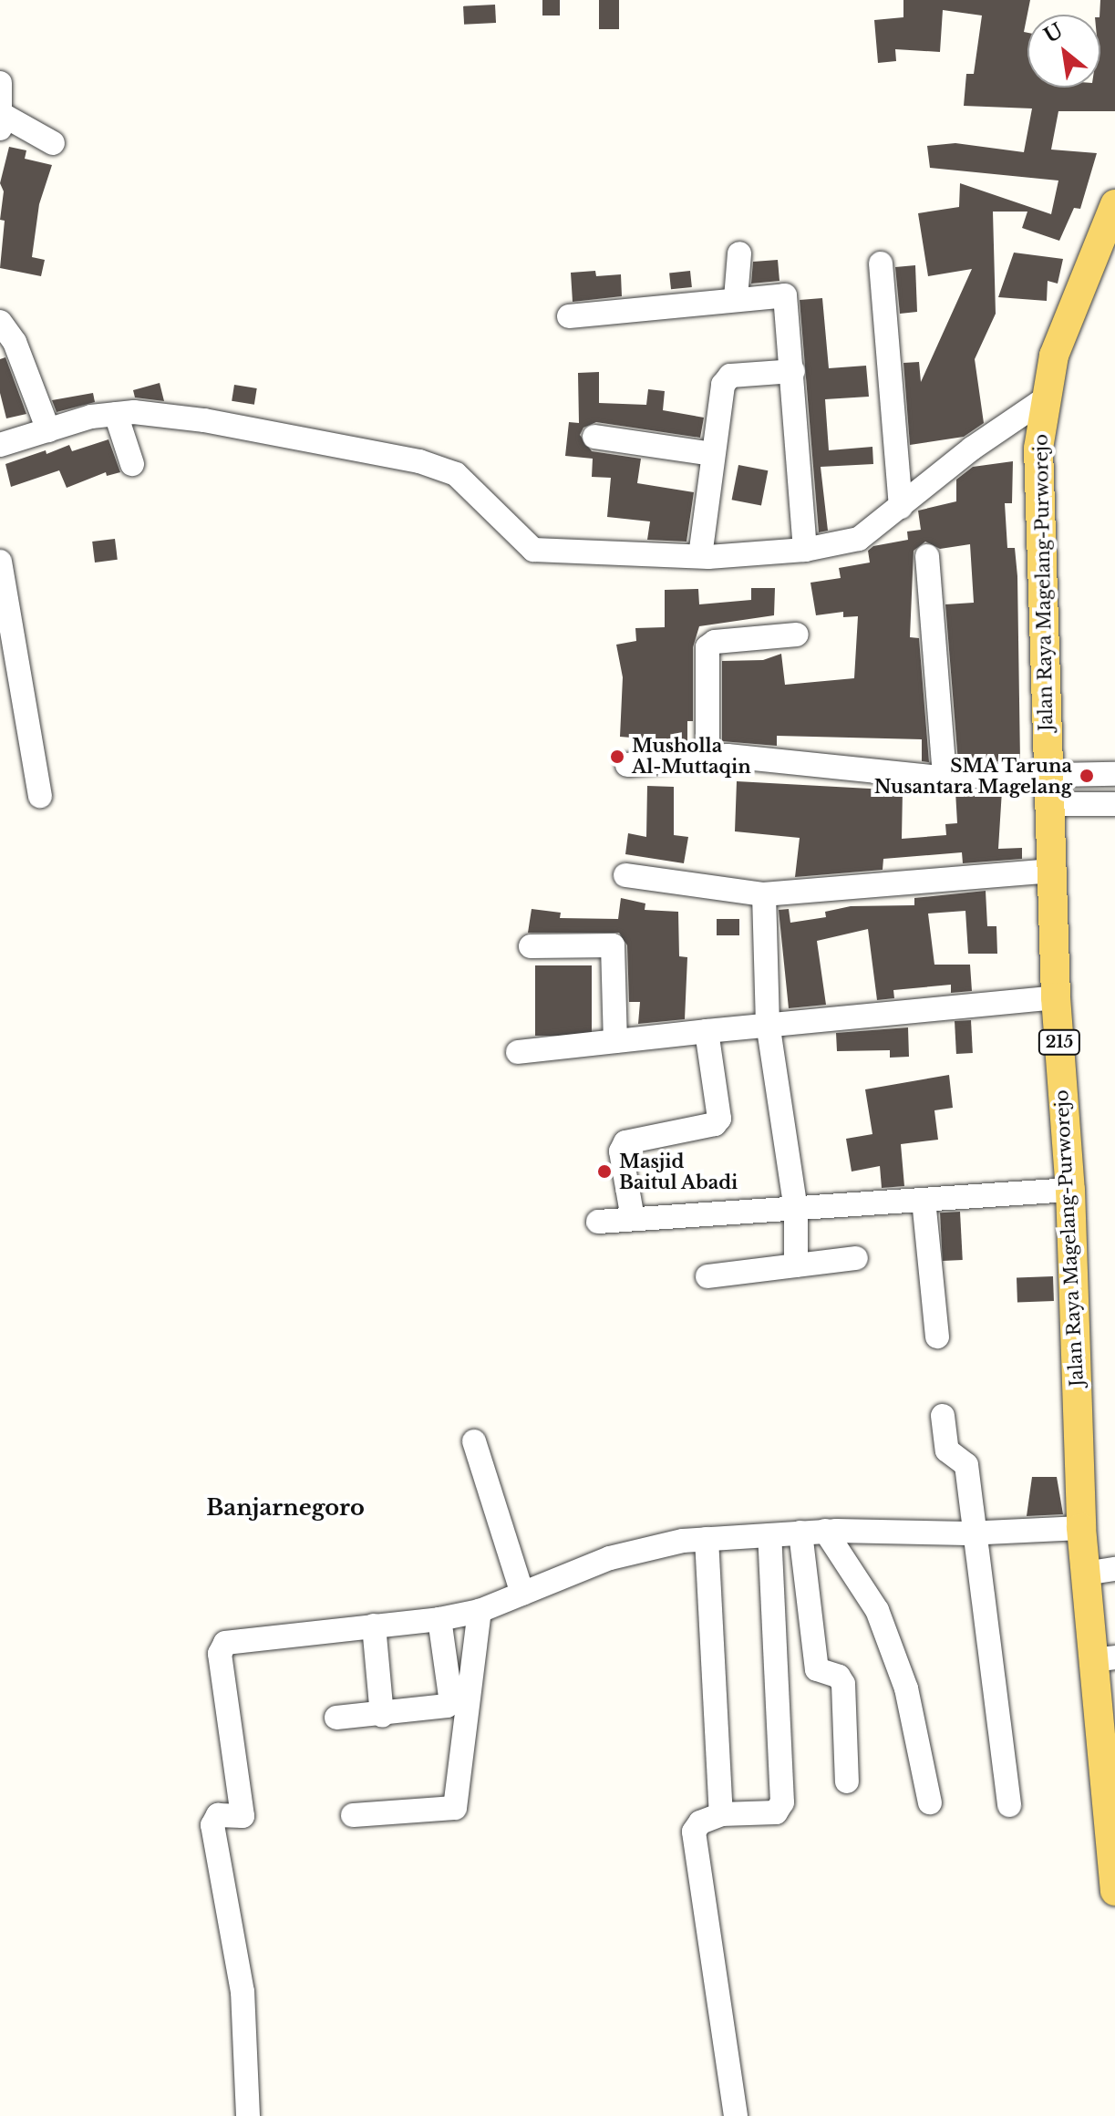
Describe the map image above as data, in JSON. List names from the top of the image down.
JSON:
{
  "streets": {
    "main road": ["Jalan Raya Magelang-Purworejo", "215"]
  },
  "districts": ["Banjarnegoro"],
  "places": ["Musholla Al-Muttaqin", "SMA Taruna Nusantara Magelang", "Masjid Baitul Abadi"],
  "north": "top left"
}
